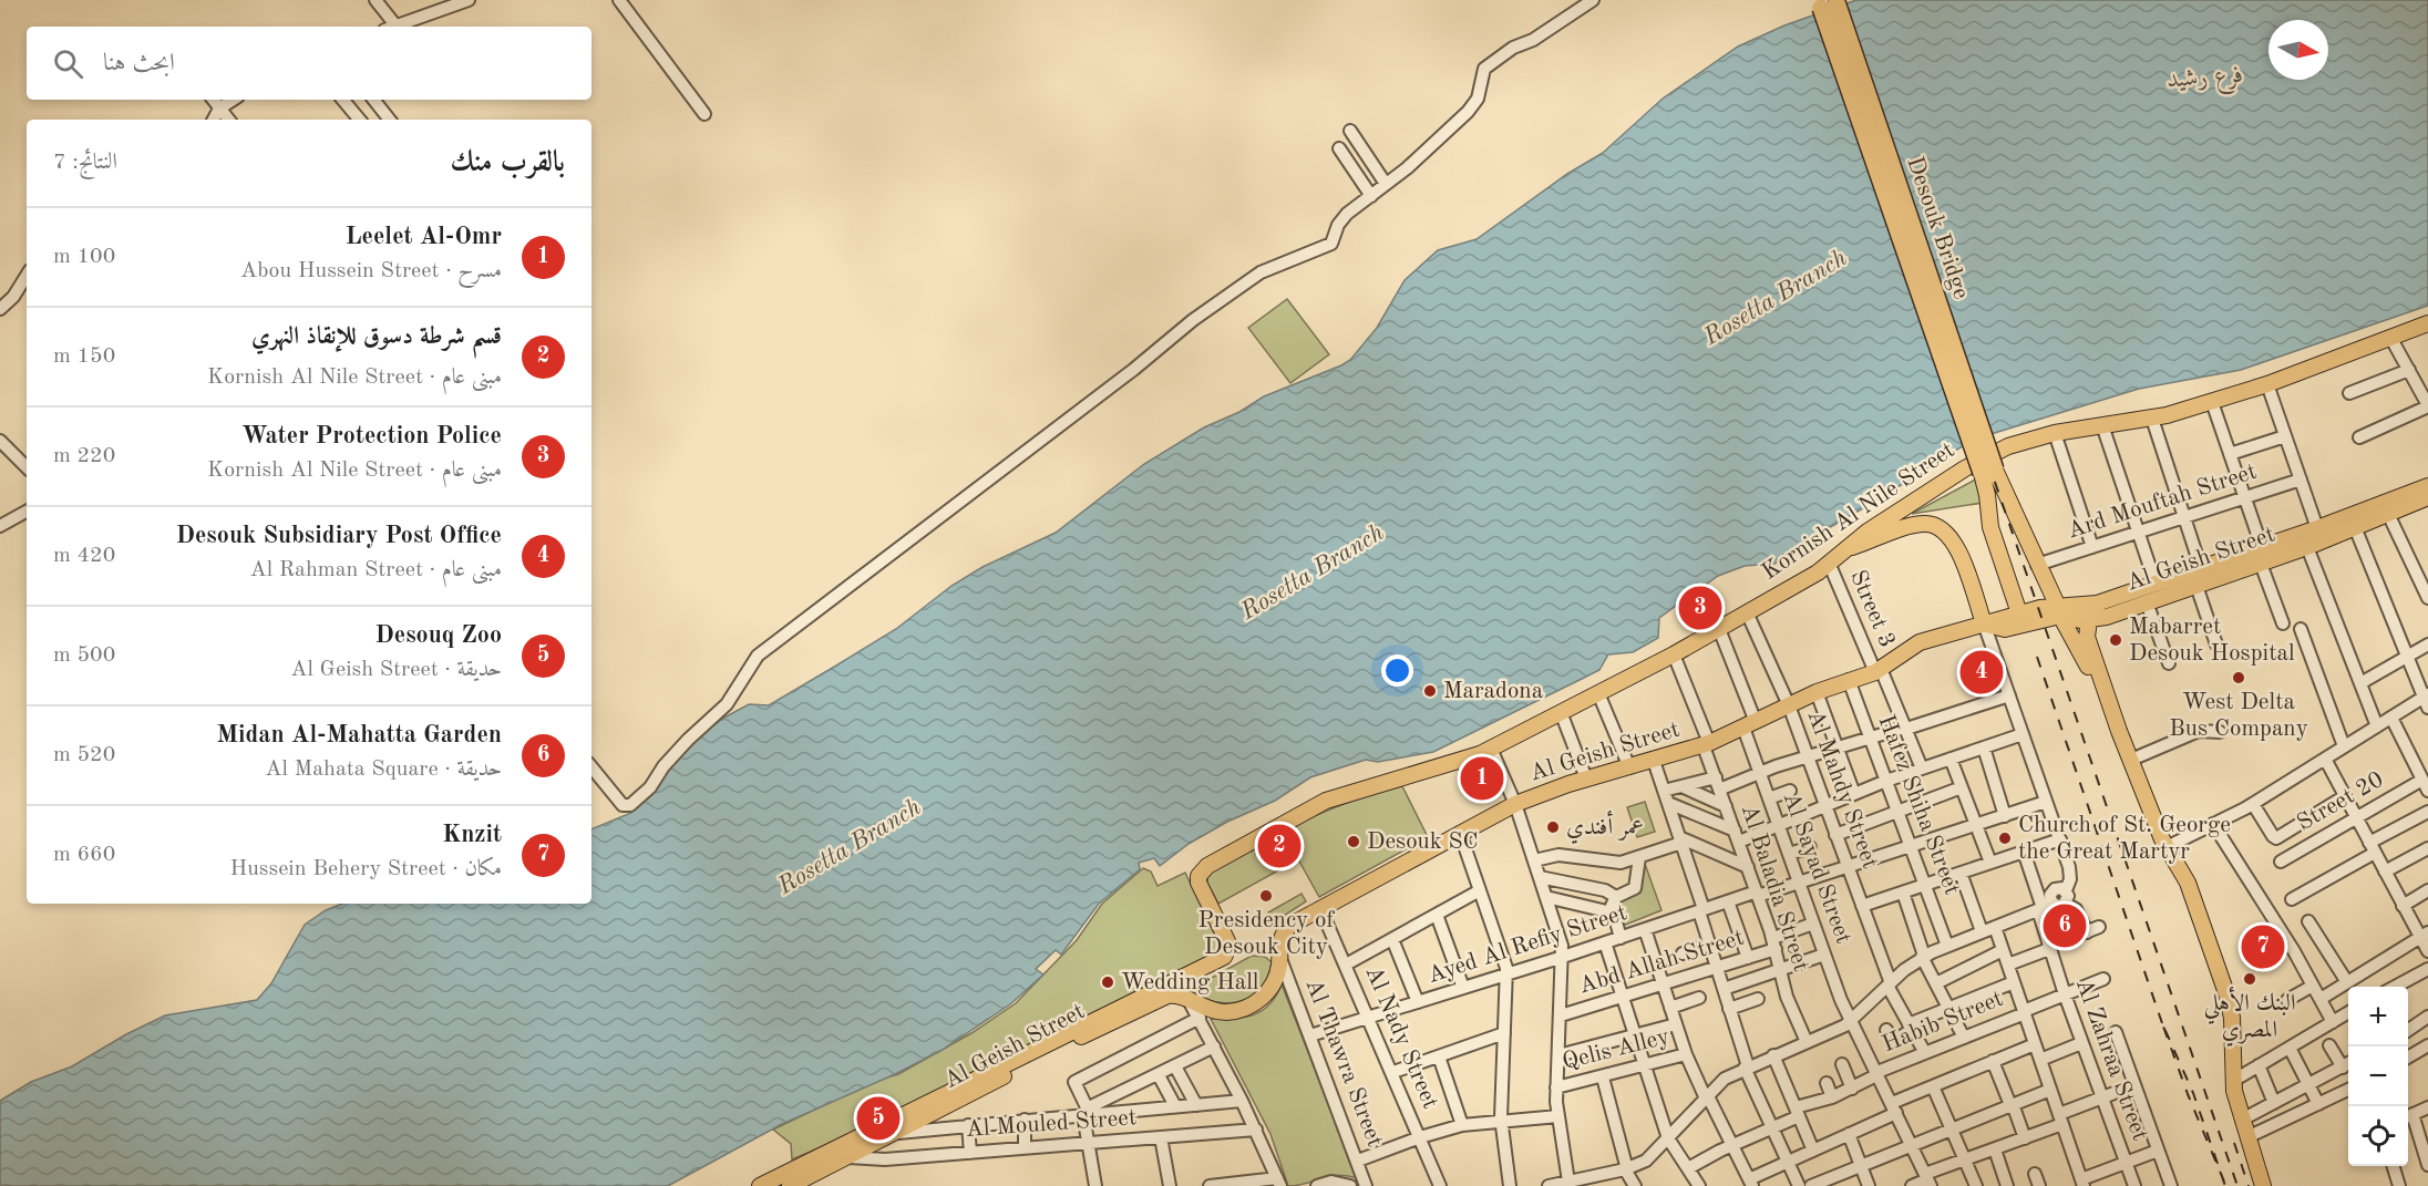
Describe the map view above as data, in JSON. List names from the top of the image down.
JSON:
{
  "streets": {
    "highway": ["Desouk Bridge"],
    "main road": ["Kornish Al Nile Street", "Al Geish Street"],
    "street": [
      "Ard Mouftah Street",
      "Street 3",
      "Al Mahdy Street",
      "Street 20",
      "Hafez Shiha Street",
      "Al Sayad Street",
      "Al Baladia Street",
      "Ayed Al Refiy Street",
      "Abd Allah Street",
      "Habib Street",
      "Al Nady Street",
      "Qelis Alley",
      "Al Zahraa Street",
      "Al Thawra Street",
      "Al Mouled Street"
    ]
  },
  "crossings": [
    ["Kornish Al Nile Street", "Al Geish Street"],
    ["Kornish Al Nile Street", "Street 3"],
    ["Kornish Al Nile Street", "Al Mahdy Street"],
    ["Kornish Al Nile Street", "Al Sayad Street"],
    ["Kornish Al Nile Street", "Al Baladia Street"],
    ["Al Geish Street", "Street 3"],
    ["Al Geish Street", "Al Mahdy Street"],
    ["Al Geish Street", "Hafez Shiha Street"],
    ["Al Geish Street", "Al Sayad Street"],
    ["Al Geish Street", "Al Baladia Street"],
    ["Al Geish Street", "Al Nady Street"],
    ["Al Geish Street", "Al Thawra Street"],
    ["Al Geish Street", "Al Mouled Street"],
    ["Al Mahdy Street", "Ayed Al Refiy Street"],
    ["Al Mahdy Street", "Habib Street"],
    ["Hafez Shiha Street", "Ayed Al Refiy Street"],
    ["Al Sayad Street", "Ayed Al Refiy Street"],
    ["Al Sayad Street", "Abd Allah Street"],
    ["Al Sayad Street", "Habib Street"],
    ["Al Baladia Street", "Ayed Al Refiy Street"],
    ["Al Baladia Street", "Abd Allah Street"],
    ["Ayed Al Refiy Street", "Al Nady Street"],
    ["Ayed Al Refiy Street", "Al Thawra Street"],
    ["Habib Street", "Al Zahraa Street"]
  ],
  "water": ["فرع رشيد", "Rosetta Branch"],
  "places": [
    "Mabarret Desouk Hospital",
    "West Delta Bus Company",
    "Maradona",
    "عمر أفندي",
    "Church of St. George the Great Martyr",
    "Desouk SC",
    "Presidency of Desouk City",
    "البنك الأهلي المصري",
    "Wedding Hall"
  ],
  "north": "right",
  "page": {
    "search": "ابحث هنا",
    "heading": ["بالقرب منك", "النتائج: 7"],
    "list": [
      {
        "mark": "1",
        "name": "Leelet Al-Omr",
        "note": "مسرح · Abou Hussein Street",
        "value": "100 m"
      },
      {
        "mark": "2",
        "name": "قسم شرطة دسوق للإنقاذ النهري",
        "note": "مبنى عام · Kornish Al Nile Street",
        "value": "150 m"
      },
      {
        "mark": "3",
        "name": "Water Protection Police",
        "note": "مبنى عام · Kornish Al Nile Street",
        "value": "220 m"
      },
      {
        "mark": "4",
        "name": "Desouk Subsidiary Post Office",
        "note": "مبنى عام · Al Rahman Street",
        "value": "420 m"
      },
      {
        "mark": "5",
        "name": "Desouq Zoo",
        "note": "حديقة · Al Geish Street",
        "value": "500 m"
      },
      {
        "mark": "6",
        "name": "Midan Al-Mahatta Garden",
        "note": "حديقة · Al Mahata Square",
        "value": "520 m"
      },
      {
        "mark": "7",
        "name": "Knzit",
        "note": "مكان · Hussein Behery Street",
        "value": "660 m"
      }
    ],
    "pins": [
      "3",
      "4",
      "1",
      "2",
      "6",
      "7",
      "5"
    ],
    "map_buttons": ["+", "−"]
  }
}
